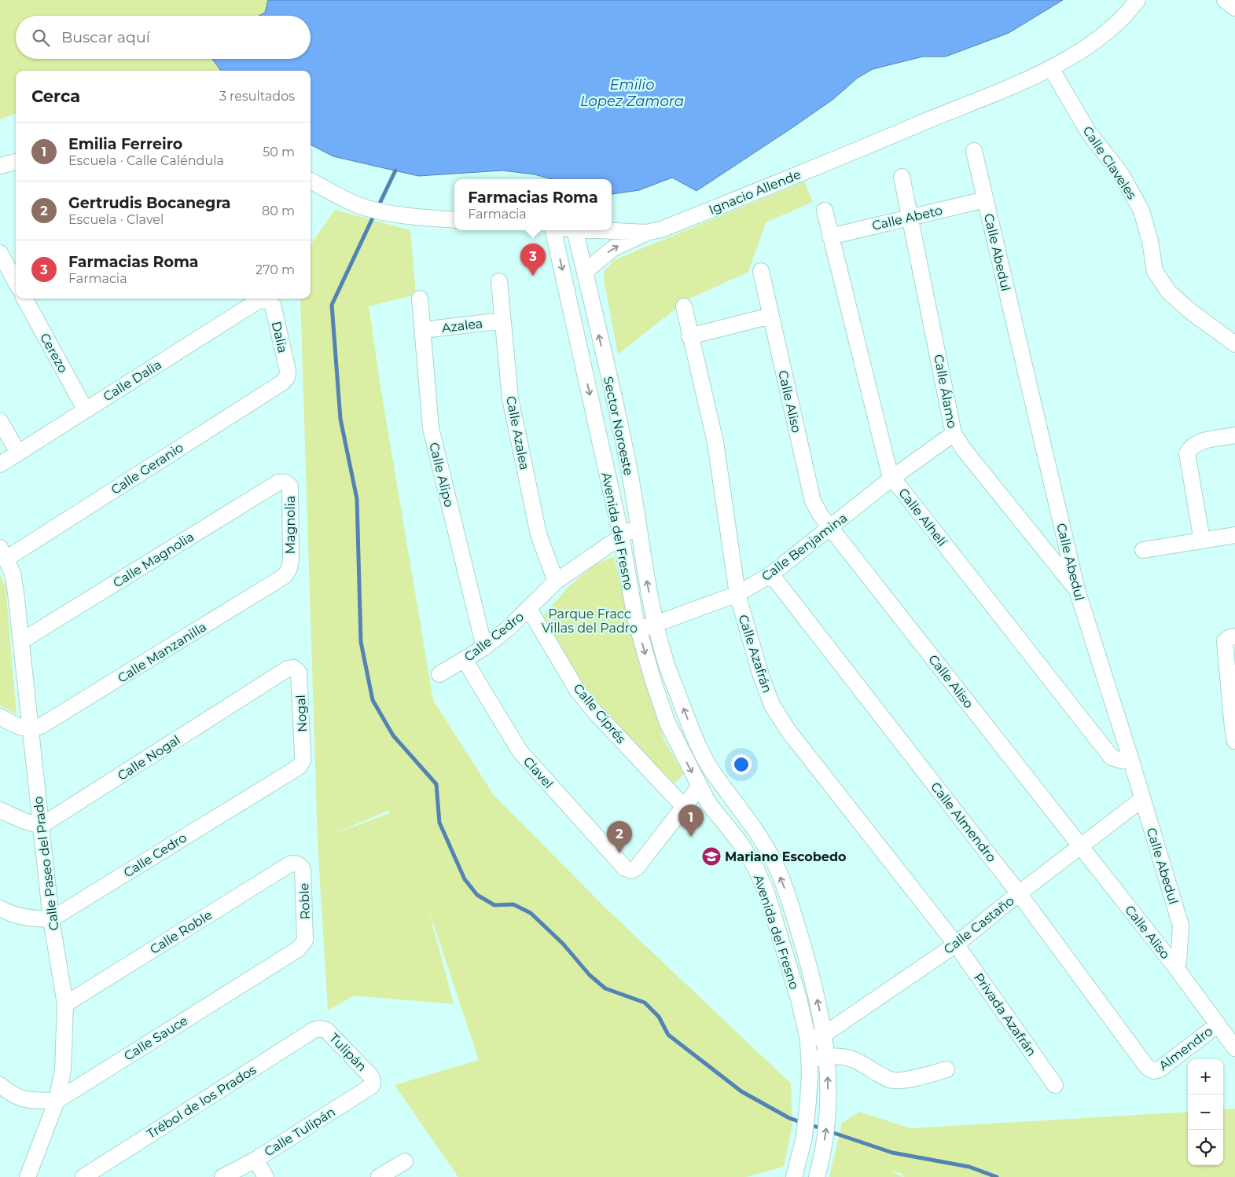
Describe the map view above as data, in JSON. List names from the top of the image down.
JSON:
{
  "streets": {
    "street": [
      "Calle Claveles",
      "Ignacio Allende",
      "Calle Abeto",
      "Calle Abedul",
      "Azalea",
      "Dalia",
      "Cerezo",
      "Calle Dalia",
      "Calle Álamo",
      "Calle Aliso",
      "Sector Noroeste",
      "Calle Azalea",
      "Calle Geranio",
      "Calle Alipo",
      "Calle Alhelí",
      "Magnolia",
      "Avenida del Fresno",
      "Calle Benjamina",
      "Calle Magnolia",
      "Calle Cedro",
      "Calle Manzanilla",
      "Calle Azafrán",
      "Nogal",
      "Calle Ciprés",
      "Calle Nogal",
      "Clavel",
      "Calle Almendro",
      "Calle Paseo del Prado",
      "Roble",
      "Calle Castaño",
      "Calle Roble",
      "Privada Azafrán",
      "Calle Sauce",
      "Almendro",
      "Tulipán",
      "Trébol de los Prados",
      "Calle Tulipán"
    ]
  },
  "crossings": [
    ["Calle Claveles", "Ignacio Allende"],
    ["Calle Abeto", "Calle Abedul"],
    ["Calle Abeto", "Calle Álamo"],
    ["Calle Abeto", "Calle Alhelí"],
    ["Calle Abedul", "Calle Álamo"],
    ["Calle Abedul", "Calle Aliso"],
    ["Calle Abedul", "Calle Alhelí"],
    ["Calle Abedul", "Calle Castaño"],
    ["Azalea", "Calle Azalea"],
    ["Azalea", "Calle Alipo"],
    ["Dalia", "Calle Dalia"],
    ["Dalia", "Calle Geranio"],
    ["Cerezo", "Calle Dalia"],
    ["Calle Álamo", "Calle Benjamina"],
    ["Calle Aliso", "Calle Benjamina"],
    ["Calle Aliso", "Calle Castaño"],
    ["Calle Aliso", "Almendro"],
    ["Sector Noroeste", "Avenida del Fresno"],
    ["Sector Noroeste", "Calle Benjamina"],
    ["Sector Noroeste", "Calle Cedro"],
    ["Calle Azalea", "Calle Cedro"],
    ["Calle Geranio", "Calle Paseo del Prado"],
    ["Calle Alipo", "Calle Cedro"],
    ["Calle Alhelí", "Calle Benjamina"],
    ["Magnolia", "Calle Magnolia"],
    ["Magnolia", "Calle Manzanilla"],
    ["Avenida del Fresno", "Calle Benjamina"],
    ["Avenida del Fresno", "Calle Cedro"],
    ["Avenida del Fresno", "Calle Castaño"],
    ["Calle Benjamina", "Calle Azafrán"],
    ["Calle Benjamina", "Calle Almendro"],
    ["Calle Magnolia", "Calle Paseo del Prado"],
    ["Calle Cedro", "Nogal"],
    ["Calle Cedro", "Calle Ciprés"],
    ["Calle Cedro", "Clavel"],
    ["Calle Cedro", "Calle Paseo del Prado"],
    ["Calle Manzanilla", "Calle Paseo del Prado"],
    ["Calle Azafrán", "Calle Castaño"],
    ["Calle Azafrán", "Privada Azafrán"],
    ["Nogal", "Calle Nogal"],
    ["Calle Ciprés", "Clavel"],
    ["Calle Nogal", "Calle Paseo del Prado"],
    ["Calle Almendro", "Calle Castaño"],
    ["Calle Almendro", "Almendro"],
    ["Calle Paseo del Prado", "Calle Roble"],
    ["Calle Paseo del Prado", "Calle Sauce"],
    ["Roble", "Calle Roble"],
    ["Roble", "Calle Sauce"],
    ["Calle Castaño", "Privada Azafrán"],
    ["Tulipán", "Trébol de los Prados"],
    ["Tulipán", "Calle Tulipán"]
  ],
  "one_way": ["Sector Noroeste"],
  "water": ["Emilio Lopez Zamora"],
  "parks": ["Parque Fracc Villas del Padro"],
  "places": {
    "school or university": ["Mariano Escobedo"]
  },
  "page": {
    "search": "Buscar aquí",
    "heading": ["Cerca", "3 resultados"],
    "list": [
      {
        "mark": "1",
        "name": "Emilia Ferreiro",
        "note": "Escuela · Calle Caléndula",
        "value": "50 m"
      },
      {
        "mark": "2",
        "name": "Gertrudis Bocanegra",
        "note": "Escuela · Clavel",
        "value": "80 m"
      },
      {
        "mark": "3",
        "name": "Farmacias Roma",
        "note": "Farmacia",
        "value": "270 m"
      }
    ],
    "popup": ["Farmacias Roma", "Farmacia"],
    "pins": ["3", "1", "2"],
    "map_buttons": ["+", "−"]
  }
}
